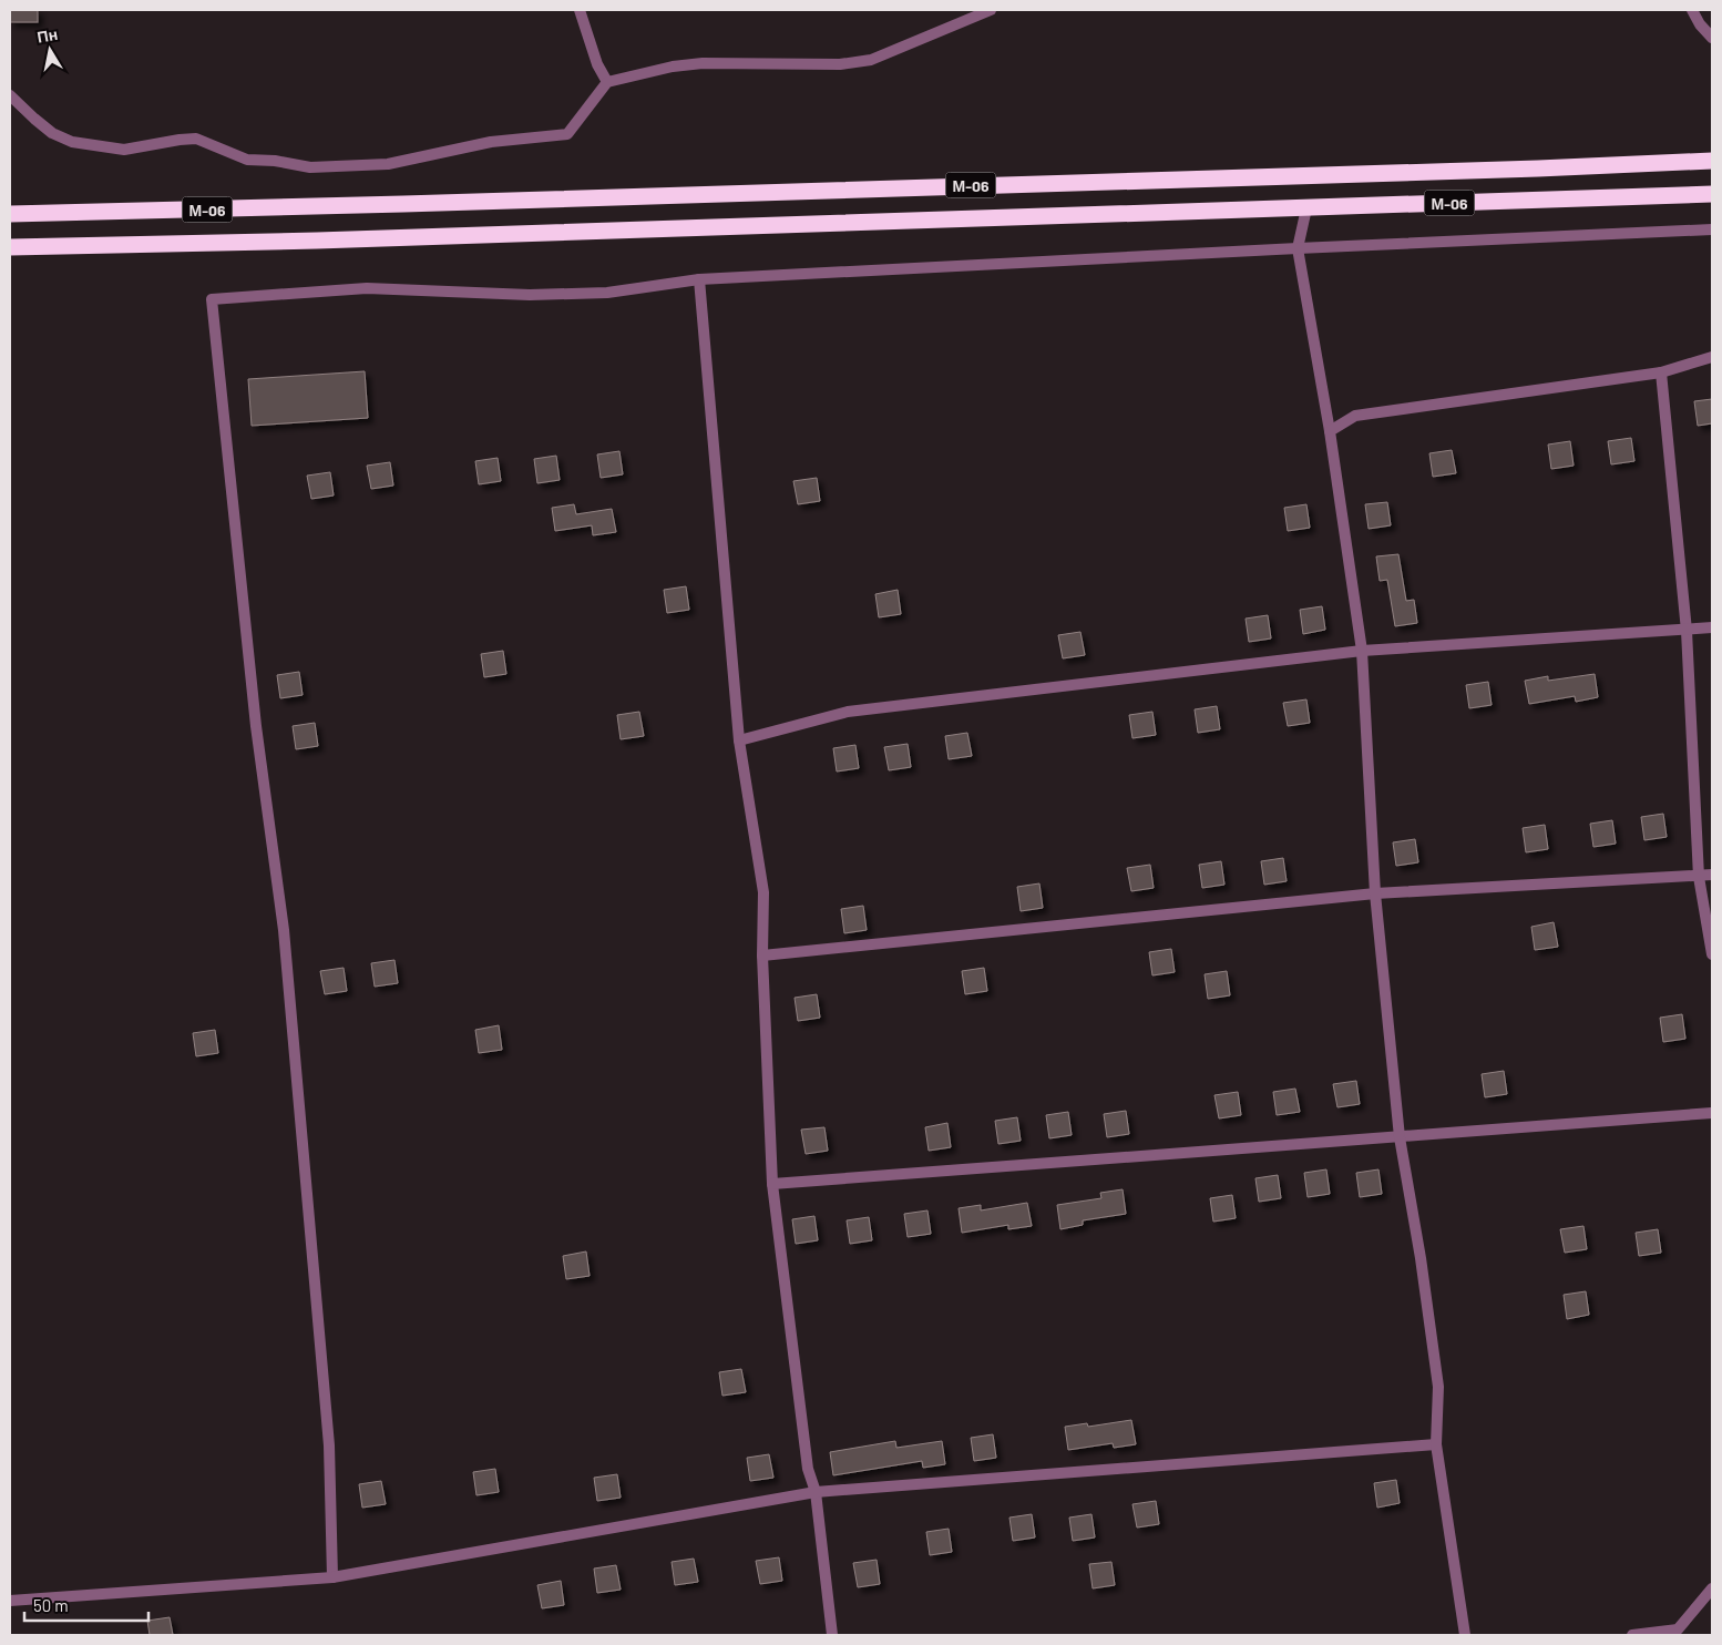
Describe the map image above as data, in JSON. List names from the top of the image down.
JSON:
{
  "streets": {
    "highway": ["М-06"]
  },
  "scale_bar": "50 m",
  "north": "top"
}
